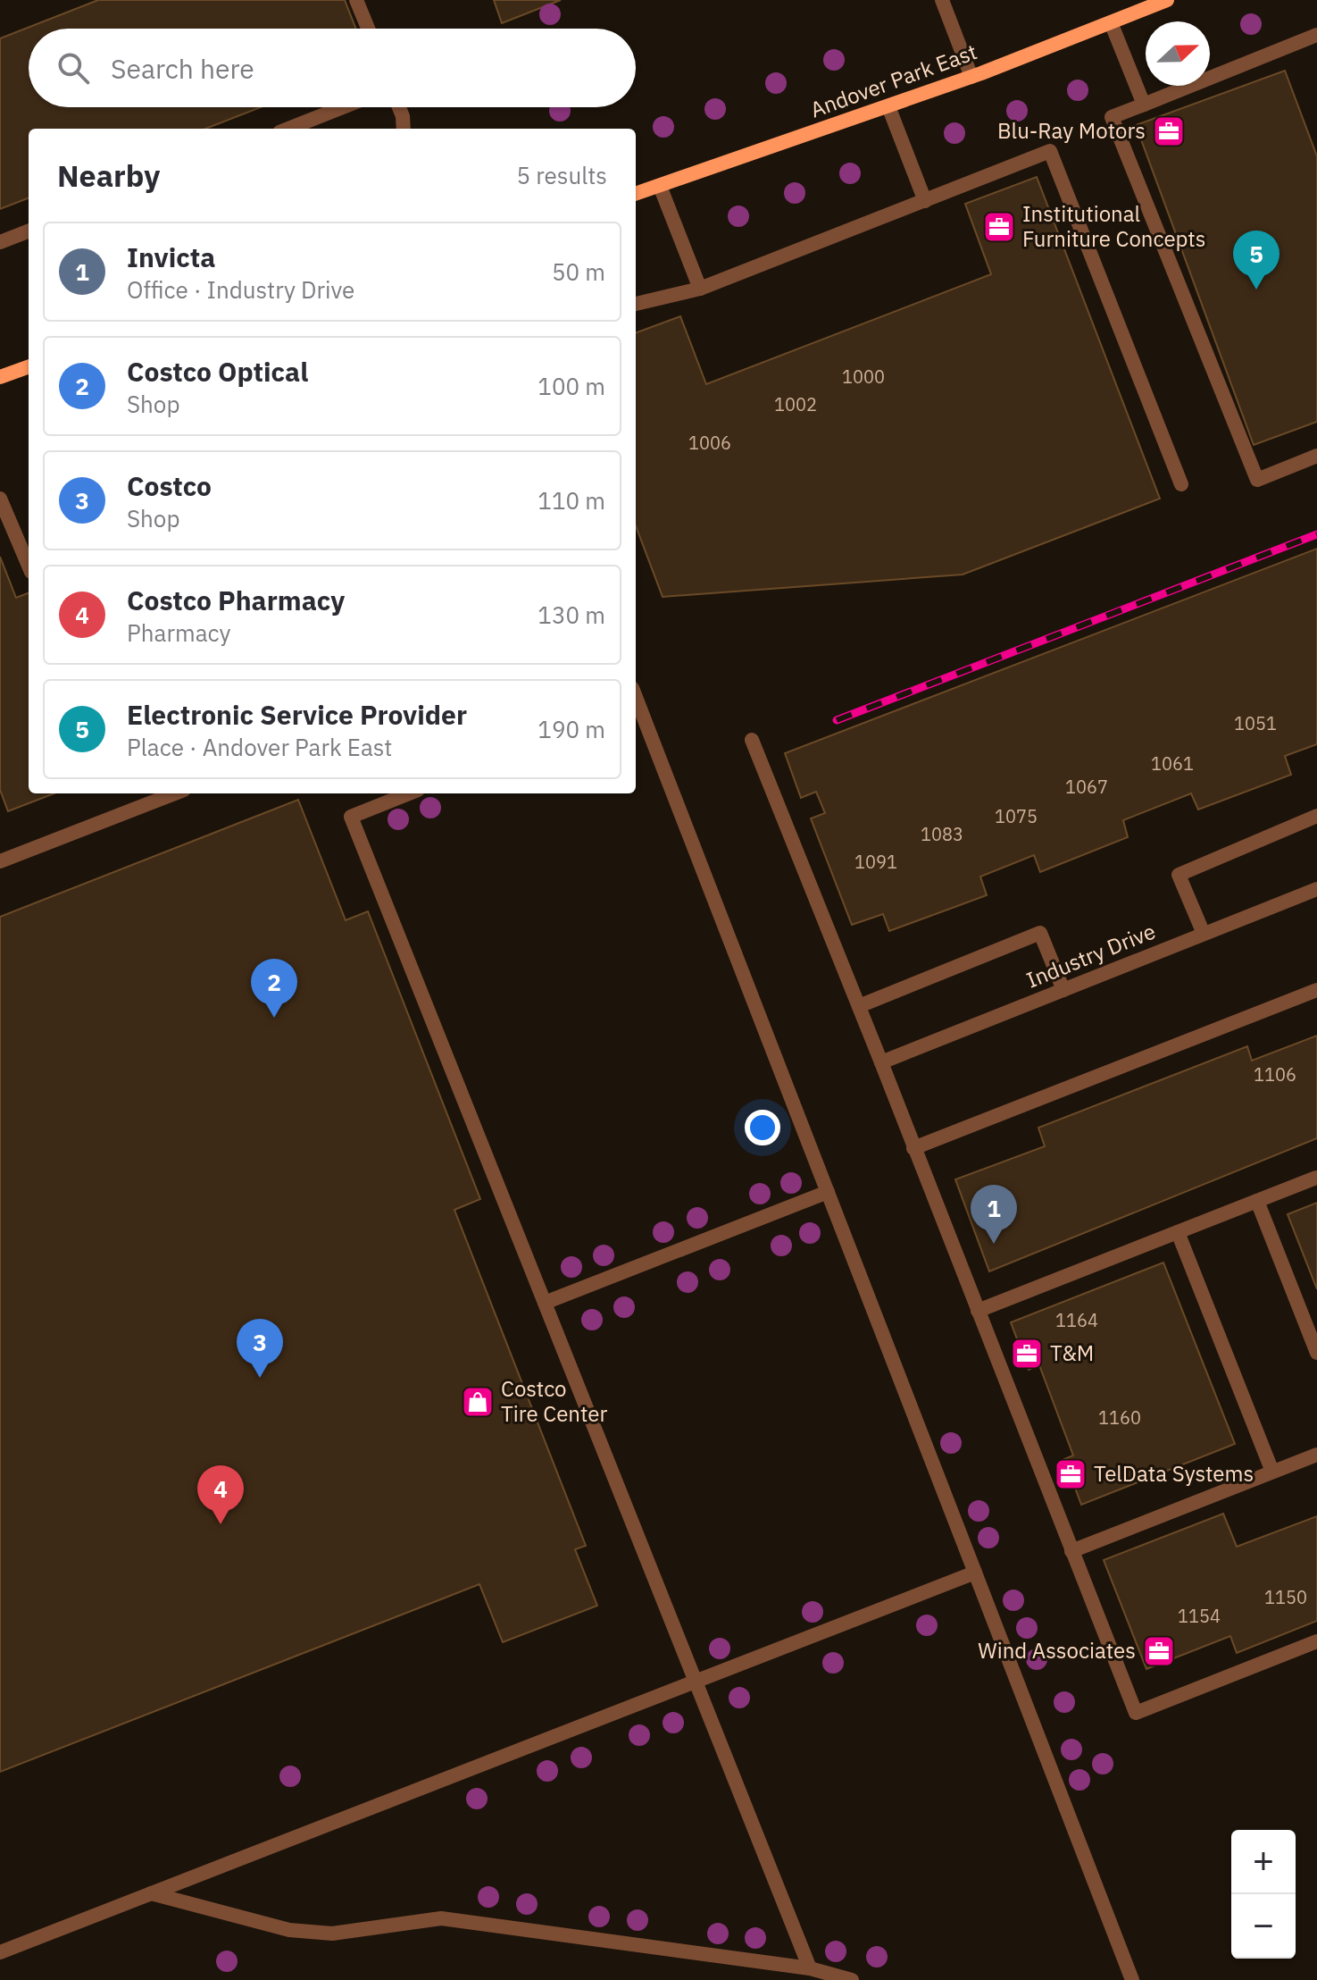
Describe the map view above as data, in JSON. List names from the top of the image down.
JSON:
{
  "streets": {
    "street": ["Andover Park East", "Industry Drive"]
  },
  "places": {
    "office": [
      "Blu-Ray Motors",
      "Institutional Furniture Concepts",
      "T&M",
      "TelData Systems",
      "Wind Associates"
    ],
    "shop": ["Costco Tire Center"]
  },
  "house_numbers": [
    "1000",
    "1002",
    "1006",
    "1051",
    "1061",
    "1067",
    "1075",
    "1083",
    "1091",
    "1106",
    "1164",
    "1160",
    "1150",
    "1154"
  ],
  "north": "right",
  "page": {
    "search": "Search here",
    "heading": ["Nearby", "5 results"],
    "list": [
      {
        "mark": "1",
        "name": "Invicta",
        "note": "Office · Industry Drive",
        "value": "50 m"
      },
      {
        "mark": "2",
        "name": "Costco Optical",
        "note": "Shop",
        "value": "100 m"
      },
      {
        "mark": "3",
        "name": "Costco",
        "note": "Shop",
        "value": "110 m"
      },
      {
        "mark": "4",
        "name": "Costco Pharmacy",
        "note": "Pharmacy",
        "value": "130 m"
      },
      {
        "mark": "5",
        "name": "Electronic Service Provider",
        "note": "Place · Andover Park East",
        "value": "190 m"
      }
    ],
    "pins": [
      "5",
      "2",
      "1",
      "3",
      "4"
    ],
    "map_buttons": ["+", "−"]
  }
}
